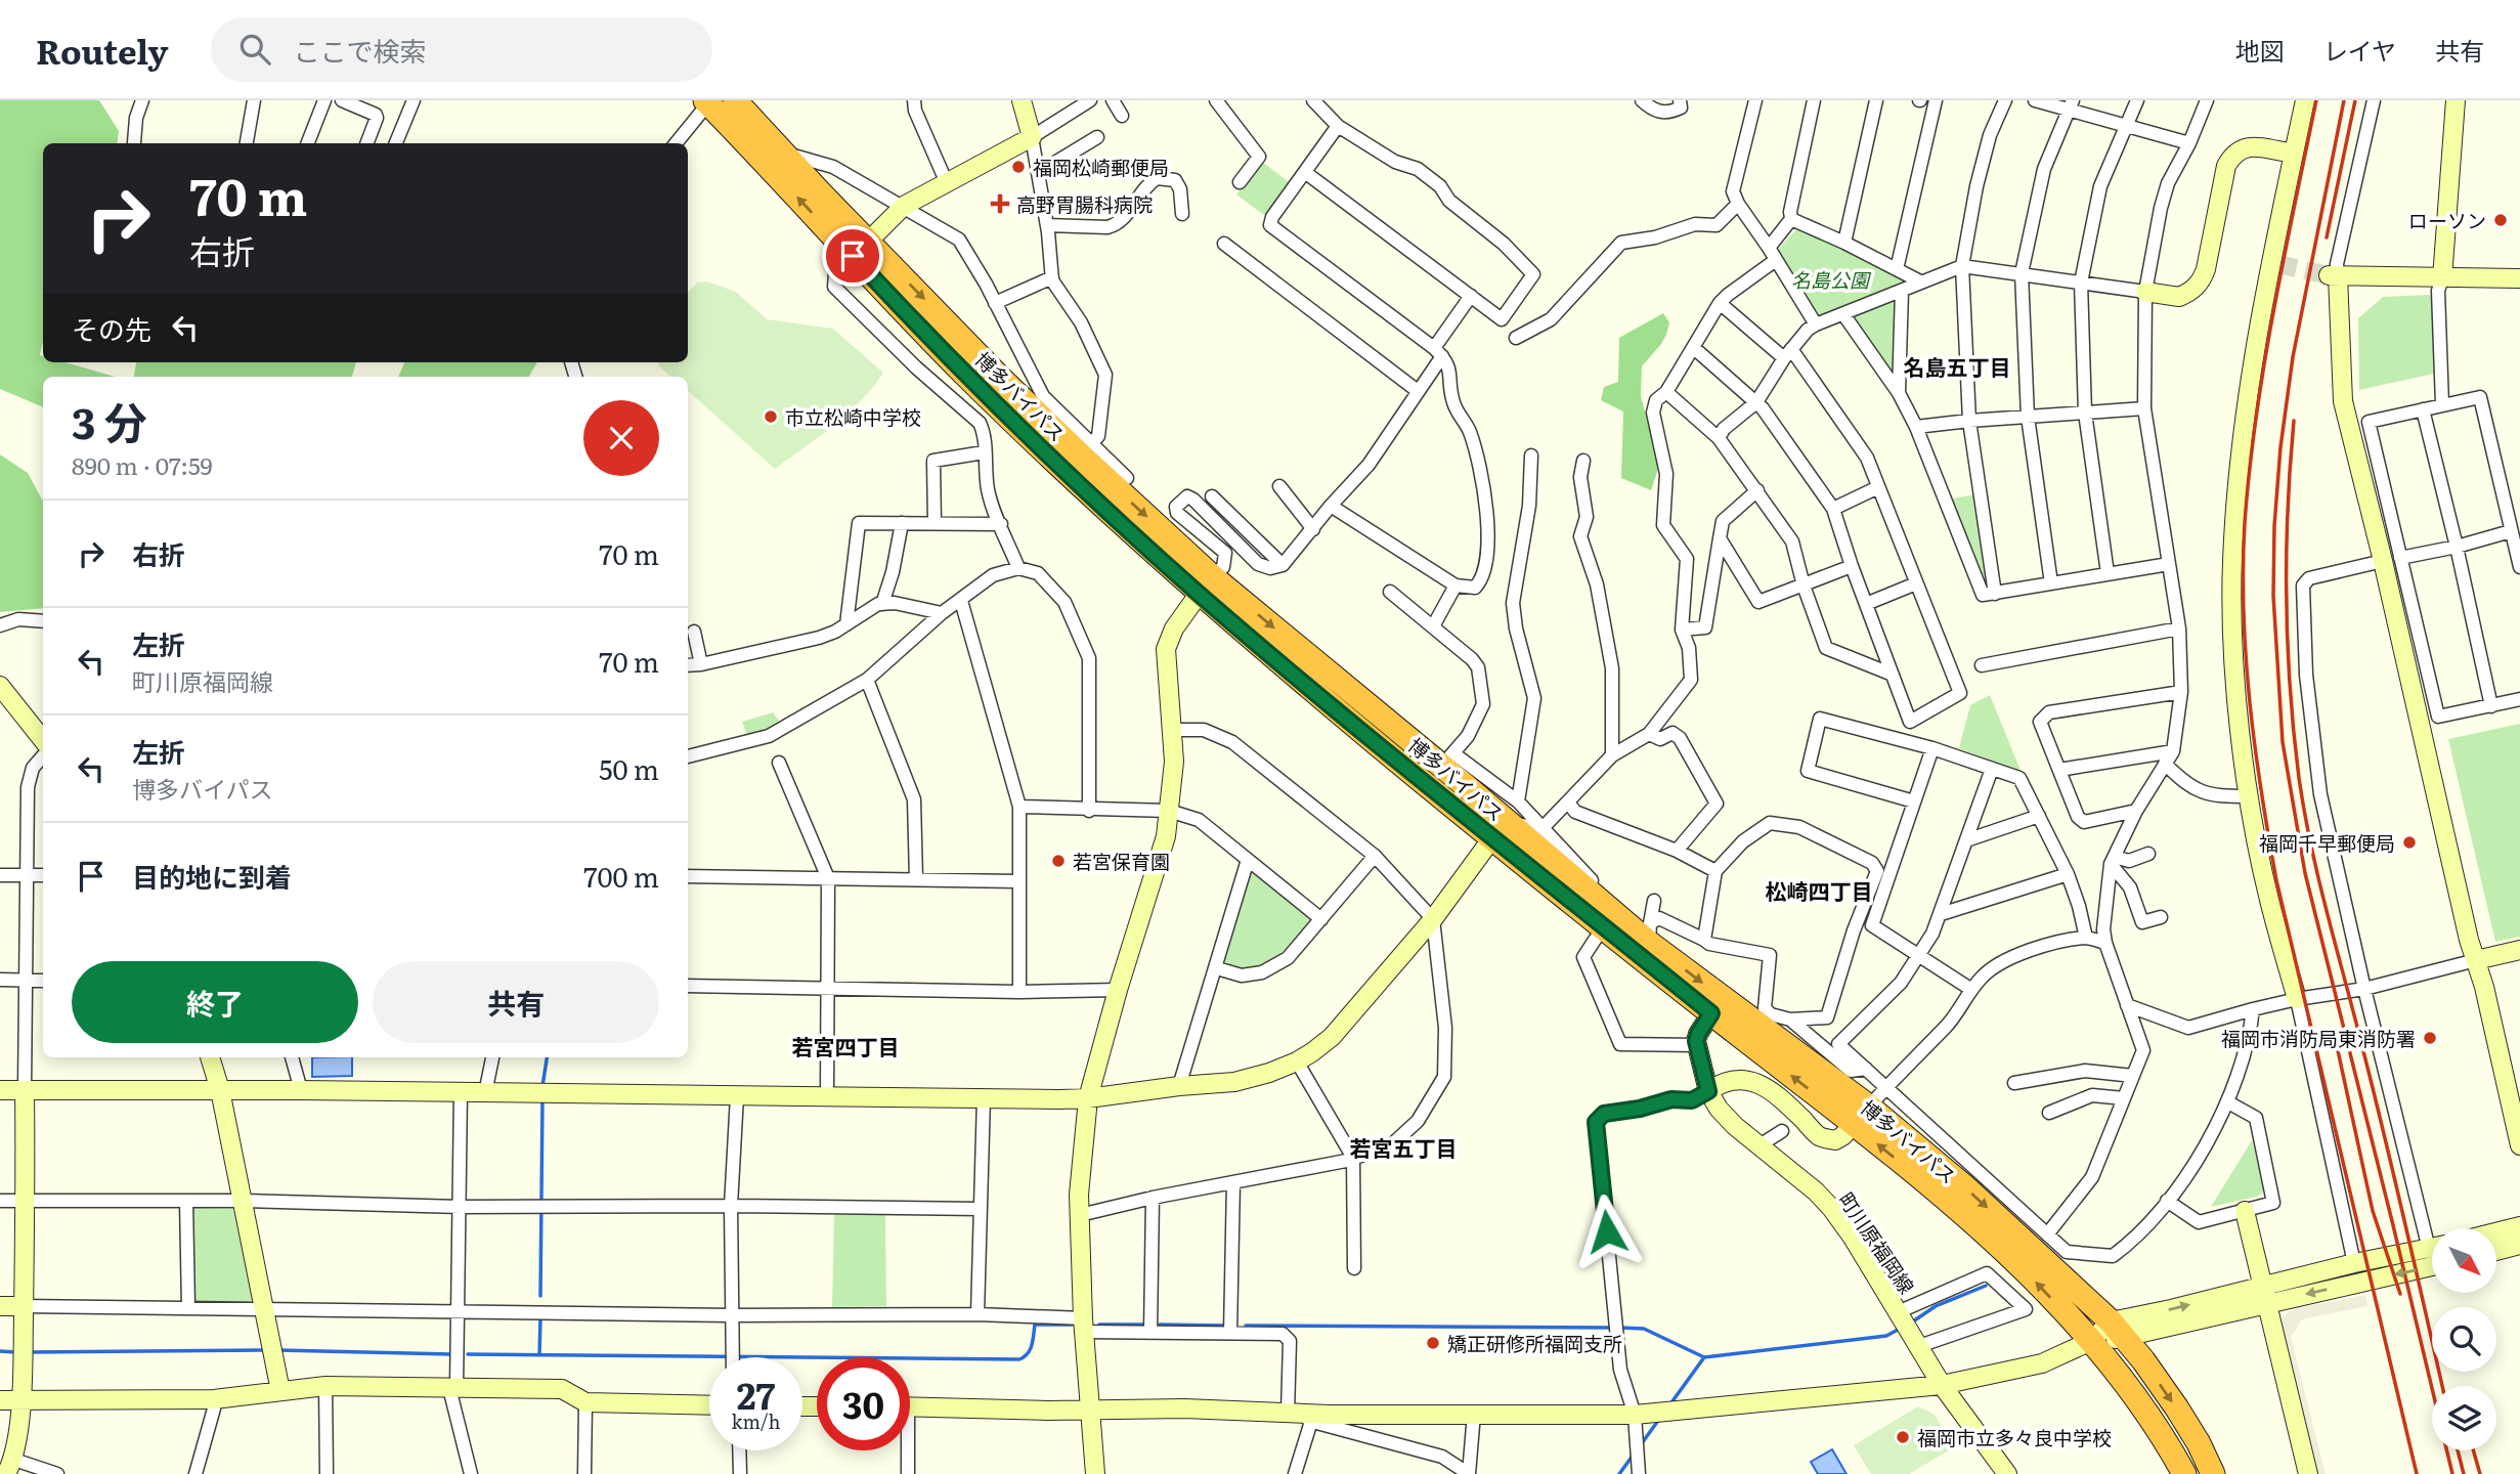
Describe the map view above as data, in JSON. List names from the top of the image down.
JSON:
{
  "streets": {
    "highway": ["博多バイパス"],
    "street": ["町川原福岡線"]
  },
  "districts": [
    "名島五丁目",
    "松崎四丁目",
    "若宮四丁目",
    "若宮五丁目"
  ],
  "parks": ["名島公園"],
  "places": {
    "other": [
      "福岡松崎郵便局",
      "ローソン",
      "市立松崎中学校",
      "福岡千早郵便局",
      "若宮保育園",
      "福岡市消防局東消防署",
      "矯正研修所福岡支所",
      "福岡市立多々良中学校"
    ],
    "health": ["高野胃腸科病院"]
  },
  "north": "bottom right",
  "page": {
    "header": "Routely",
    "search": "ここで検索",
    "nav": ["地図", "レイヤ", "共有"],
    "turn": ["70 m", "右折"],
    "then": "その先",
    "heading": ["3 分", "890 m · 07:59"],
    "list": [
      {
        "name": "右折",
        "value": "70 m"
      },
      {
        "name": "左折",
        "note": "町川原福岡線",
        "value": "70 m"
      },
      {
        "name": "左折",
        "note": "博多バイパス",
        "value": "50 m"
      },
      {
        "name": "目的地に到着",
        "value": "700 m"
      }
    ],
    "buttons": ["終了", "共有"],
    "speed": "27 km/h",
    "limit": "30"
  }
}
